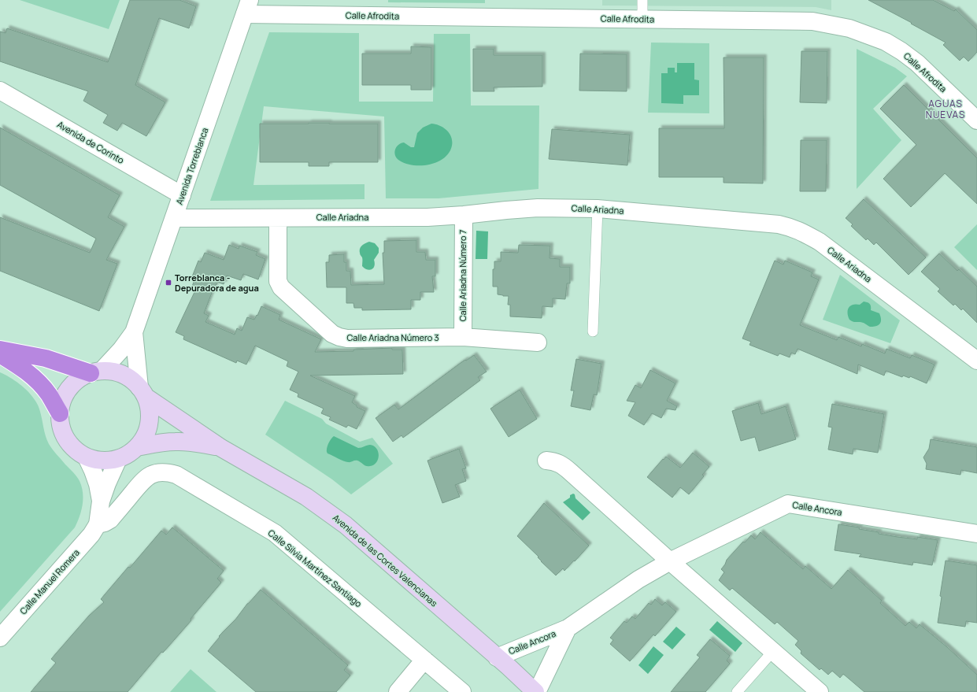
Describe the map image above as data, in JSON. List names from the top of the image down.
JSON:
{
  "streets": {
    "main road": ["Avenida de las Cortes Valencianas"],
    "street": [
      "Calle Afrodita",
      "Avenida de Corinto",
      "Avenida Torreblanca",
      "Calle Ariadna",
      "Calle Ariadna Número 7",
      "Calle Ariadna Número 3",
      "Calle Ancora",
      "Calle Silvia Martínez Santiago",
      "Calle Manuel Romera"
    ]
  },
  "crossings": [
    ["Calle Afrodita", "Avenida Torreblanca"],
    ["Avenida de Corinto", "Avenida Torreblanca"],
    ["Avenida Torreblanca", "Calle Ariadna"],
    ["Calle Ariadna", "Calle Ariadna Número 7"],
    ["Calle Ariadna", "Calle Ariadna Número 3"],
    ["Calle Ariadna Número 7", "Calle Ariadna Número 3"],
    ["Calle Ancora", "Avenida de las Cortes Valencianas"],
    ["Calle Silvia Martínez Santiago", "Calle Manuel Romera"]
  ],
  "districts": ["AGUAS NUEVAS"],
  "places": {
    "transit": ["Torreblanca - Depuradora de agua"]
  }
}
